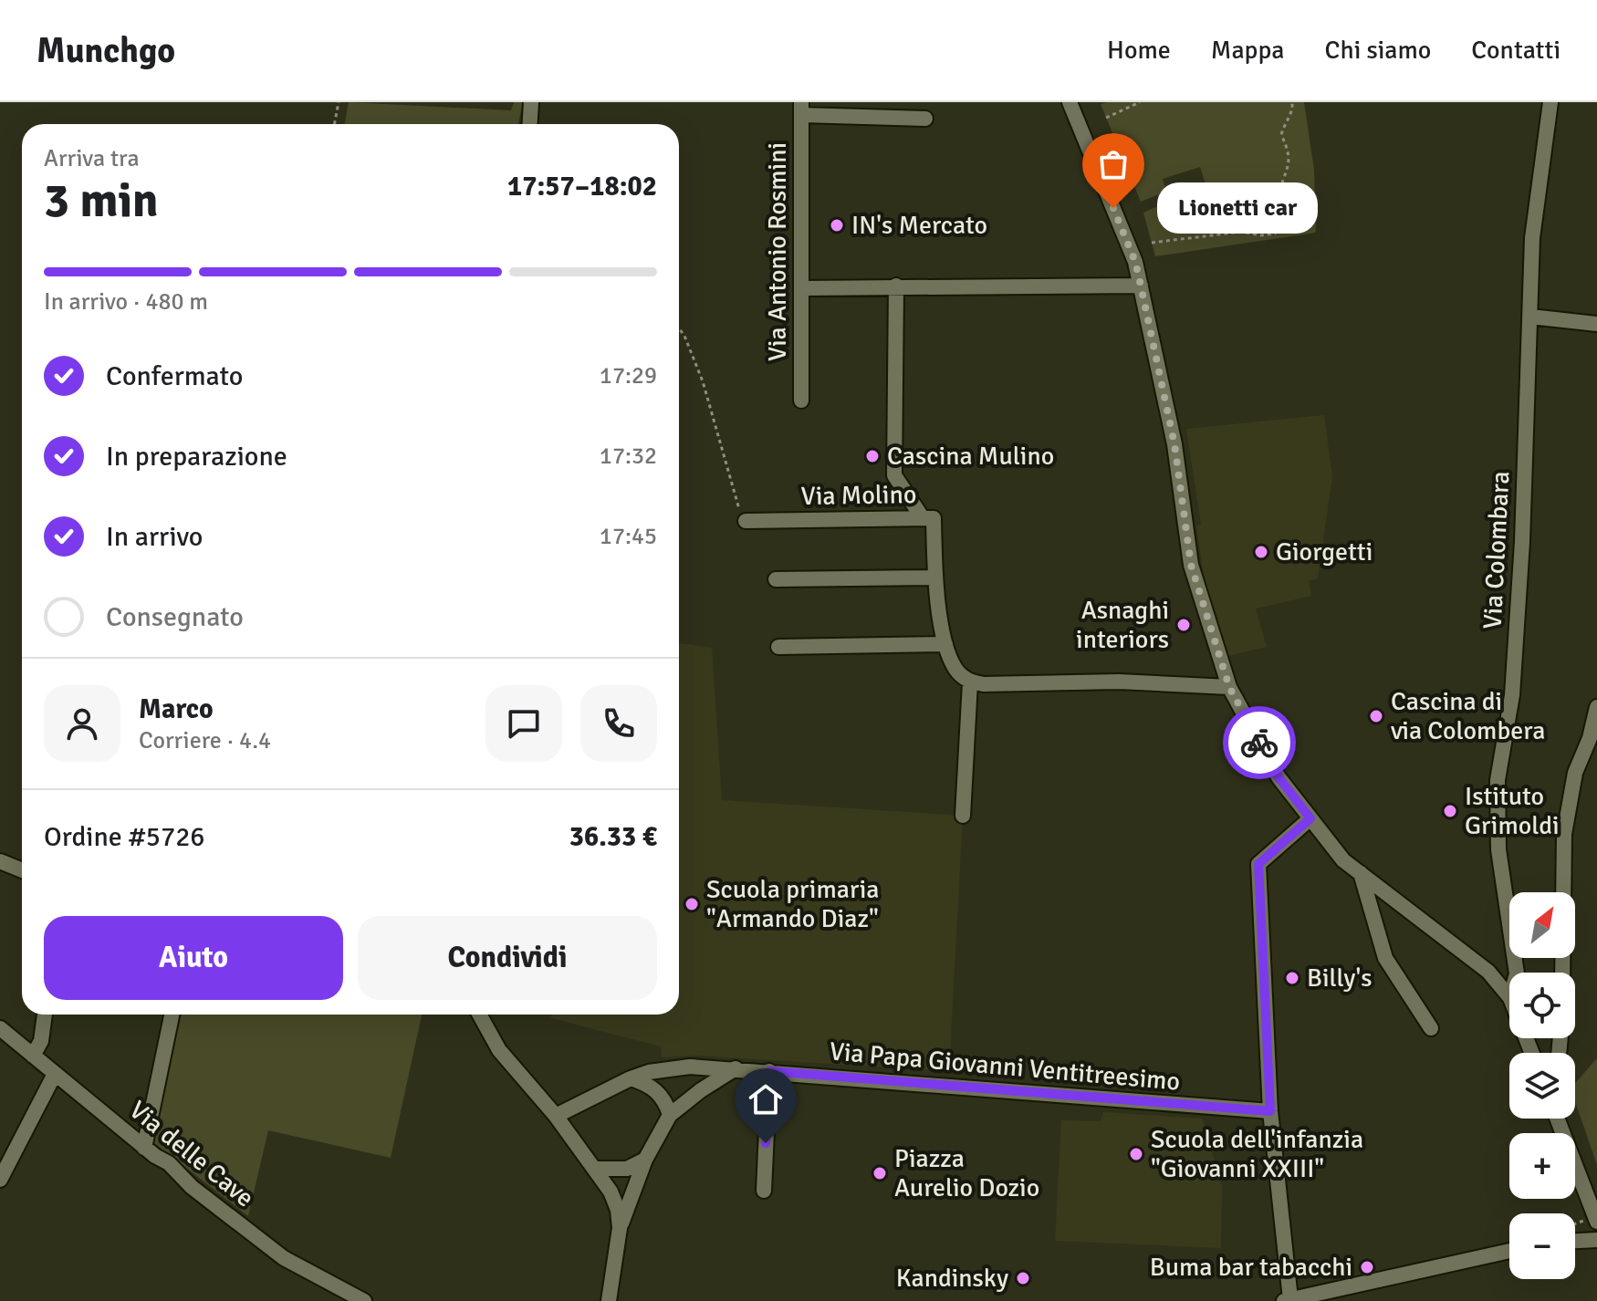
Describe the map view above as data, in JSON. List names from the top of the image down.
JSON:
{
  "streets": {
    "street": [
      "Via Antonio Rosmini",
      "Via Molino",
      "Via Colombara",
      "Via Papa Giovanni Ventitreesimo",
      "Via delle Cave"
    ]
  },
  "places": [
    "Lionetti car",
    "IN's Mercato",
    "Cascina Mulino",
    "Giorgetti",
    "Asnaghi interiors",
    "Cascina di via Colombera",
    "Istituto Grimoldi",
    "Scuola primaria \"Armando Diaz\"",
    "Billy's",
    "Scuola dell'infanzia \"Giovanni XXIII\"",
    "Piazza Aurelio Dozio",
    "Buma bar tabacchi",
    "Kandinsky"
  ],
  "north": "top right",
  "page": {
    "header": "Munchgo",
    "nav": [
      "Home",
      "Mappa",
      "Chi siamo",
      "Contatti"
    ],
    "heading": ["3 min", "Arriva tra", "17:57–18:02"],
    "panel": [
      "Marco",
      "Corriere · 4.4",
      "Ordine #5726",
      "36.33 €"
    ],
    "bubble": "Lionetti car",
    "bar": "In arrivo · 480 m",
    "list": [
      ["Confermato", "17:29"],
      ["In preparazione", "17:32"],
      ["In arrivo", "17:45"],
      "Consegnato"
    ],
    "map_buttons": ["+", "−"],
    "buttons": ["Aiuto", "Condividi"]
  }
}
